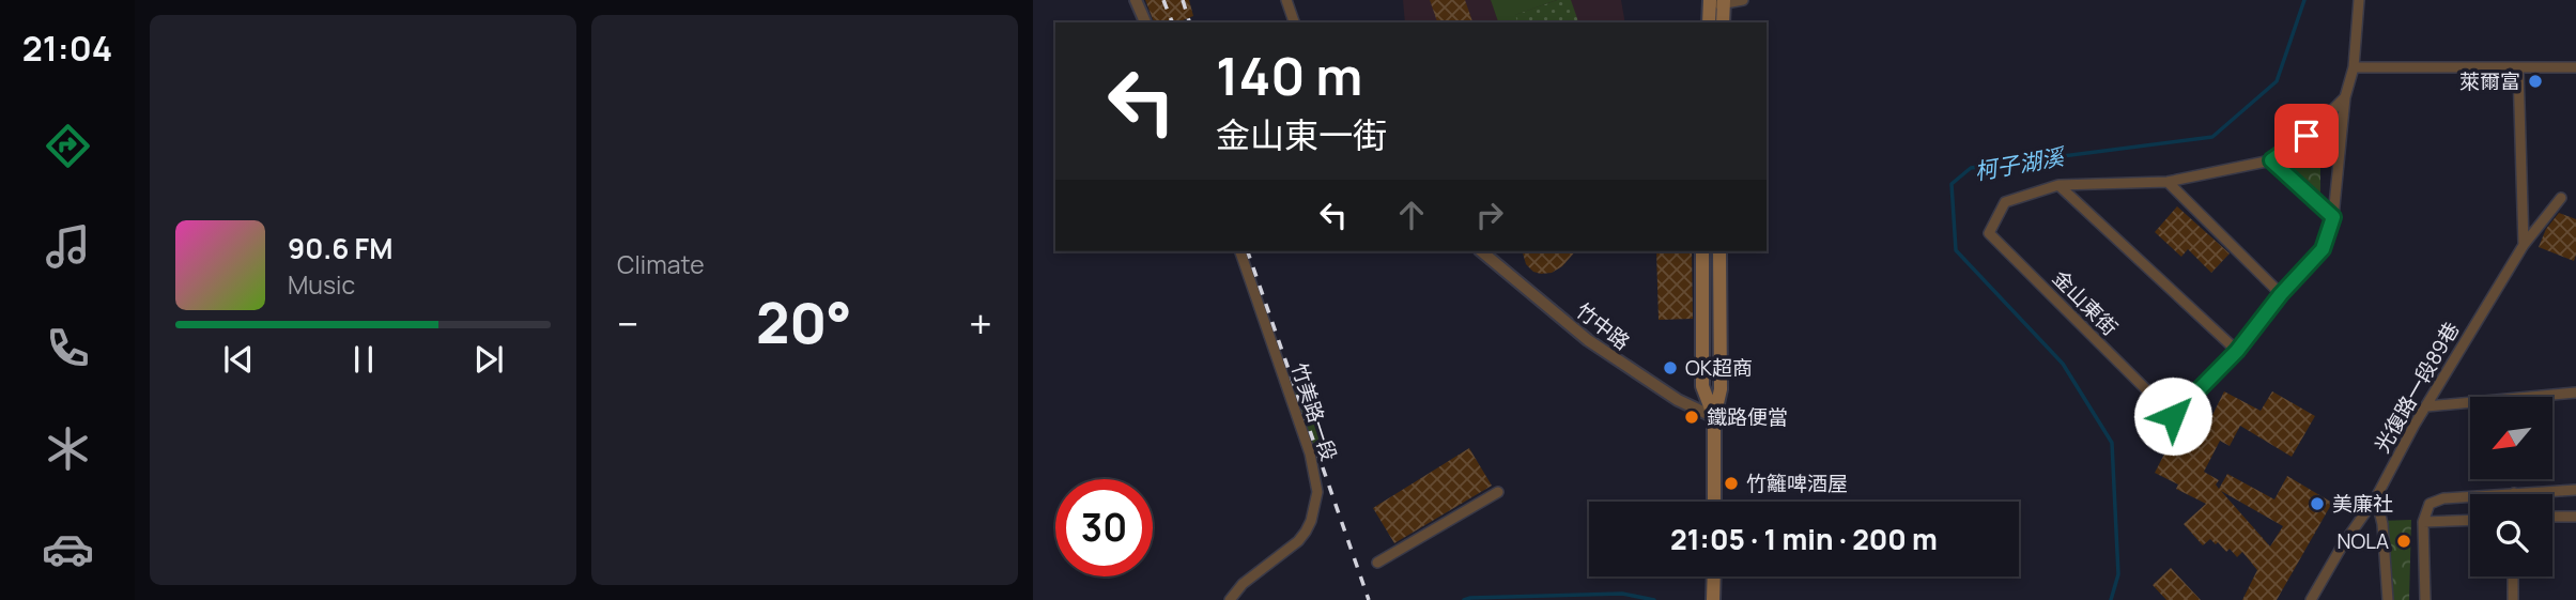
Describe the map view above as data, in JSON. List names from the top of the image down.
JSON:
{
  "streets": {
    "street": [
      "金山東街",
      "竹中路",
      "光復路一段89巷",
      "竹美路一段"
    ]
  },
  "water": ["柯子湖溪"],
  "places": [
    "萊爾富",
    "OK超商",
    "鐵路便當",
    "竹籬啤酒屋",
    "美廉社",
    "NOLA"
  ],
  "north": "bottom left",
  "page": {
    "tabs": "21:04",
    "tile": "Climate",
    "turn": ["140 m", "金山東一街"],
    "song": ["90.6 FM", "Music"],
    "heat": ["−", "20°", "+"],
    "limit": "30",
    "trip": "21:05 · 1 min · 200 m"
  }
}
